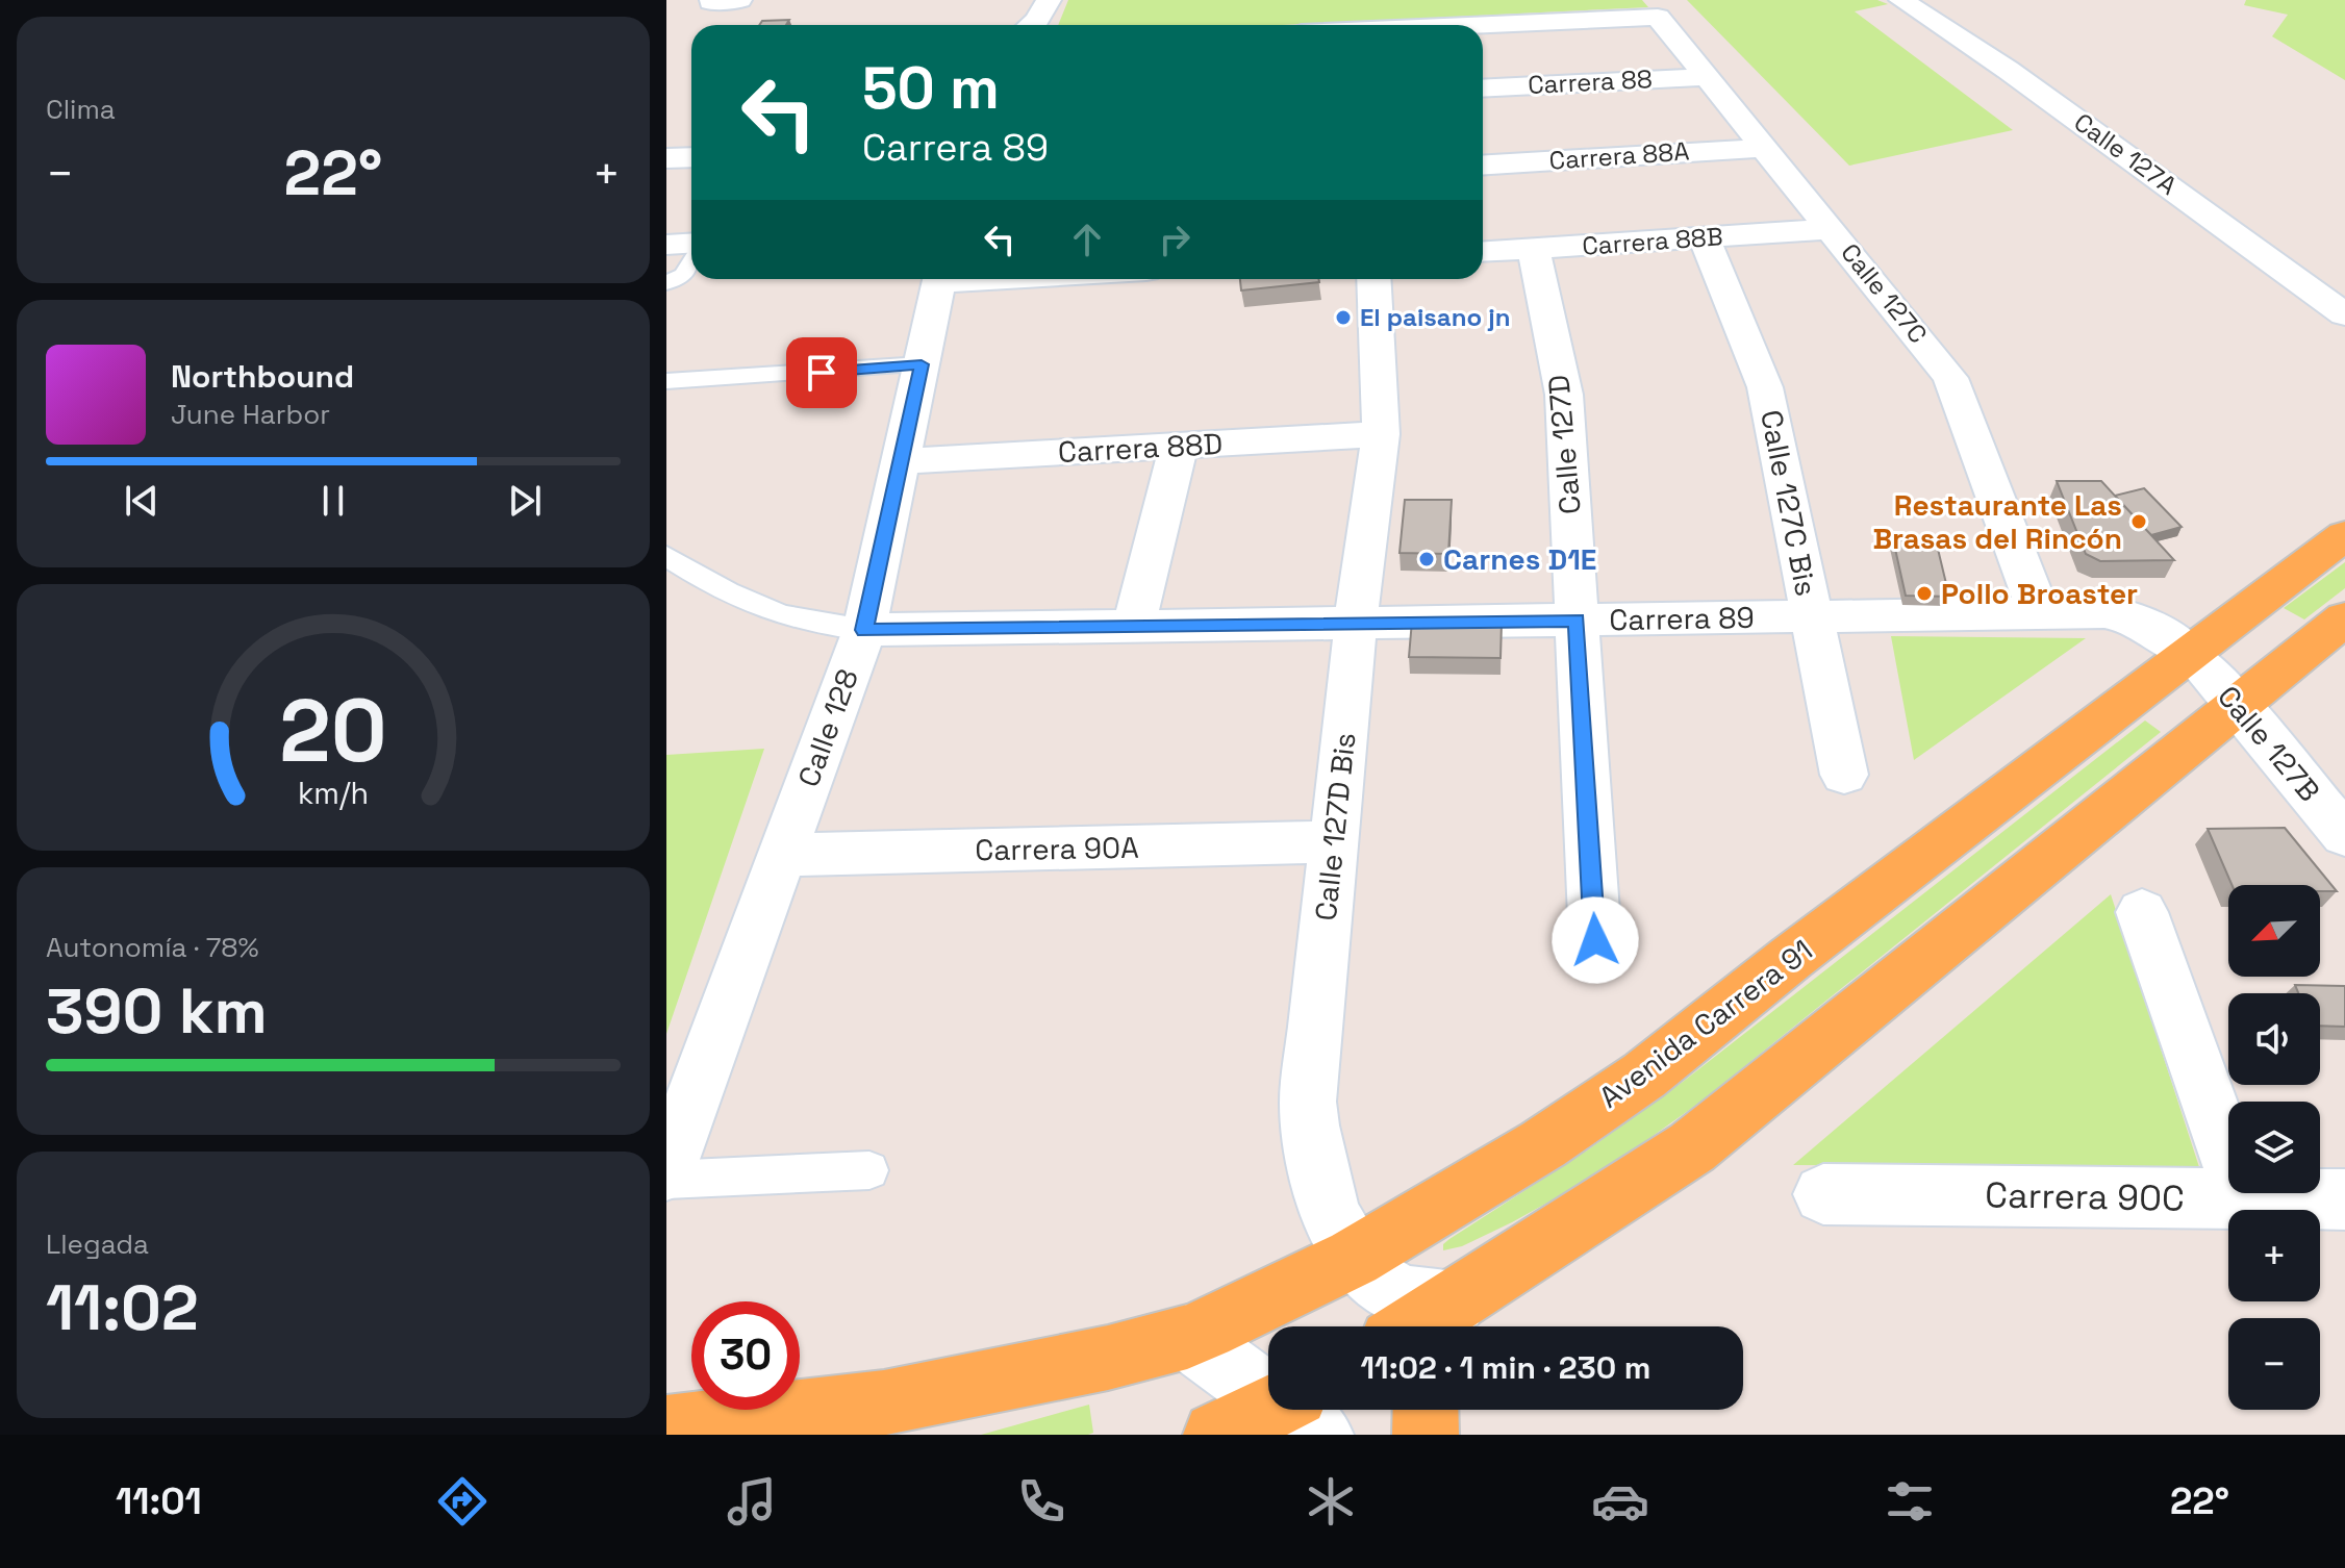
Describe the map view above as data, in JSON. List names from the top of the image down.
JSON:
{
  "streets": {
    "main road": ["Avenida Carrera 91"],
    "street": [
      "Carrera 88",
      "Calle 127A",
      "Carrera 88A",
      "Carrera 88B",
      "Calle 127C",
      "Calle 127D",
      "Carrera 88D",
      "Calle 127C Bis",
      "Carrera 89",
      "Calle 128",
      "Calle 127B",
      "Calle 127D Bis",
      "Carrera 90A",
      "Carrera 90C"
    ]
  },
  "crossings": [
    ["Carrera 88", "Calle 127C"],
    ["Carrera 88A", "Calle 127C"],
    ["Carrera 88B", "Calle 127C"],
    ["Carrera 88B", "Calle 127D"],
    ["Carrera 88B", "Calle 127C Bis"],
    ["Calle 127C", "Carrera 89"],
    ["Calle 127D", "Carrera 89"],
    ["Carrera 88D", "Calle 128"],
    ["Carrera 88D", "Calle 127D Bis"],
    ["Calle 127C Bis", "Carrera 89"],
    ["Carrera 89", "Calle 128"],
    ["Carrera 89", "Calle 127B"],
    ["Carrera 89", "Calle 127D Bis"],
    ["Carrera 89", "Avenida Carrera 91"],
    ["Calle 128", "Carrera 90A"],
    ["Calle 127B", "Avenida Carrera 91"],
    ["Calle 127D Bis", "Carrera 90A"],
    ["Calle 127D Bis", "Avenida Carrera 91"]
  ],
  "places": [
    "El paisano jn",
    "Restaurante Las Brasas del Rincón",
    "Carnes D1E",
    "Pollo Broaster"
  ],
  "north": "bottom left",
  "page": {
    "tile": [
      "Clima",
      ["Autonomía · 78%", "390 km"],
      ["Llegada", "11:02"]
    ],
    "turn": ["50 m", "Carrera 89"],
    "heat": ["−", "22°", "+"],
    "song": ["Northbound", "June Harbor"],
    "map_buttons": ["+", "−"],
    "limit": "30",
    "trip": "11:02 · 1 min · 230 m",
    "tabs": ["11:01", "22°"],
    "gauge": ["20", "km/h"]
  }
}
